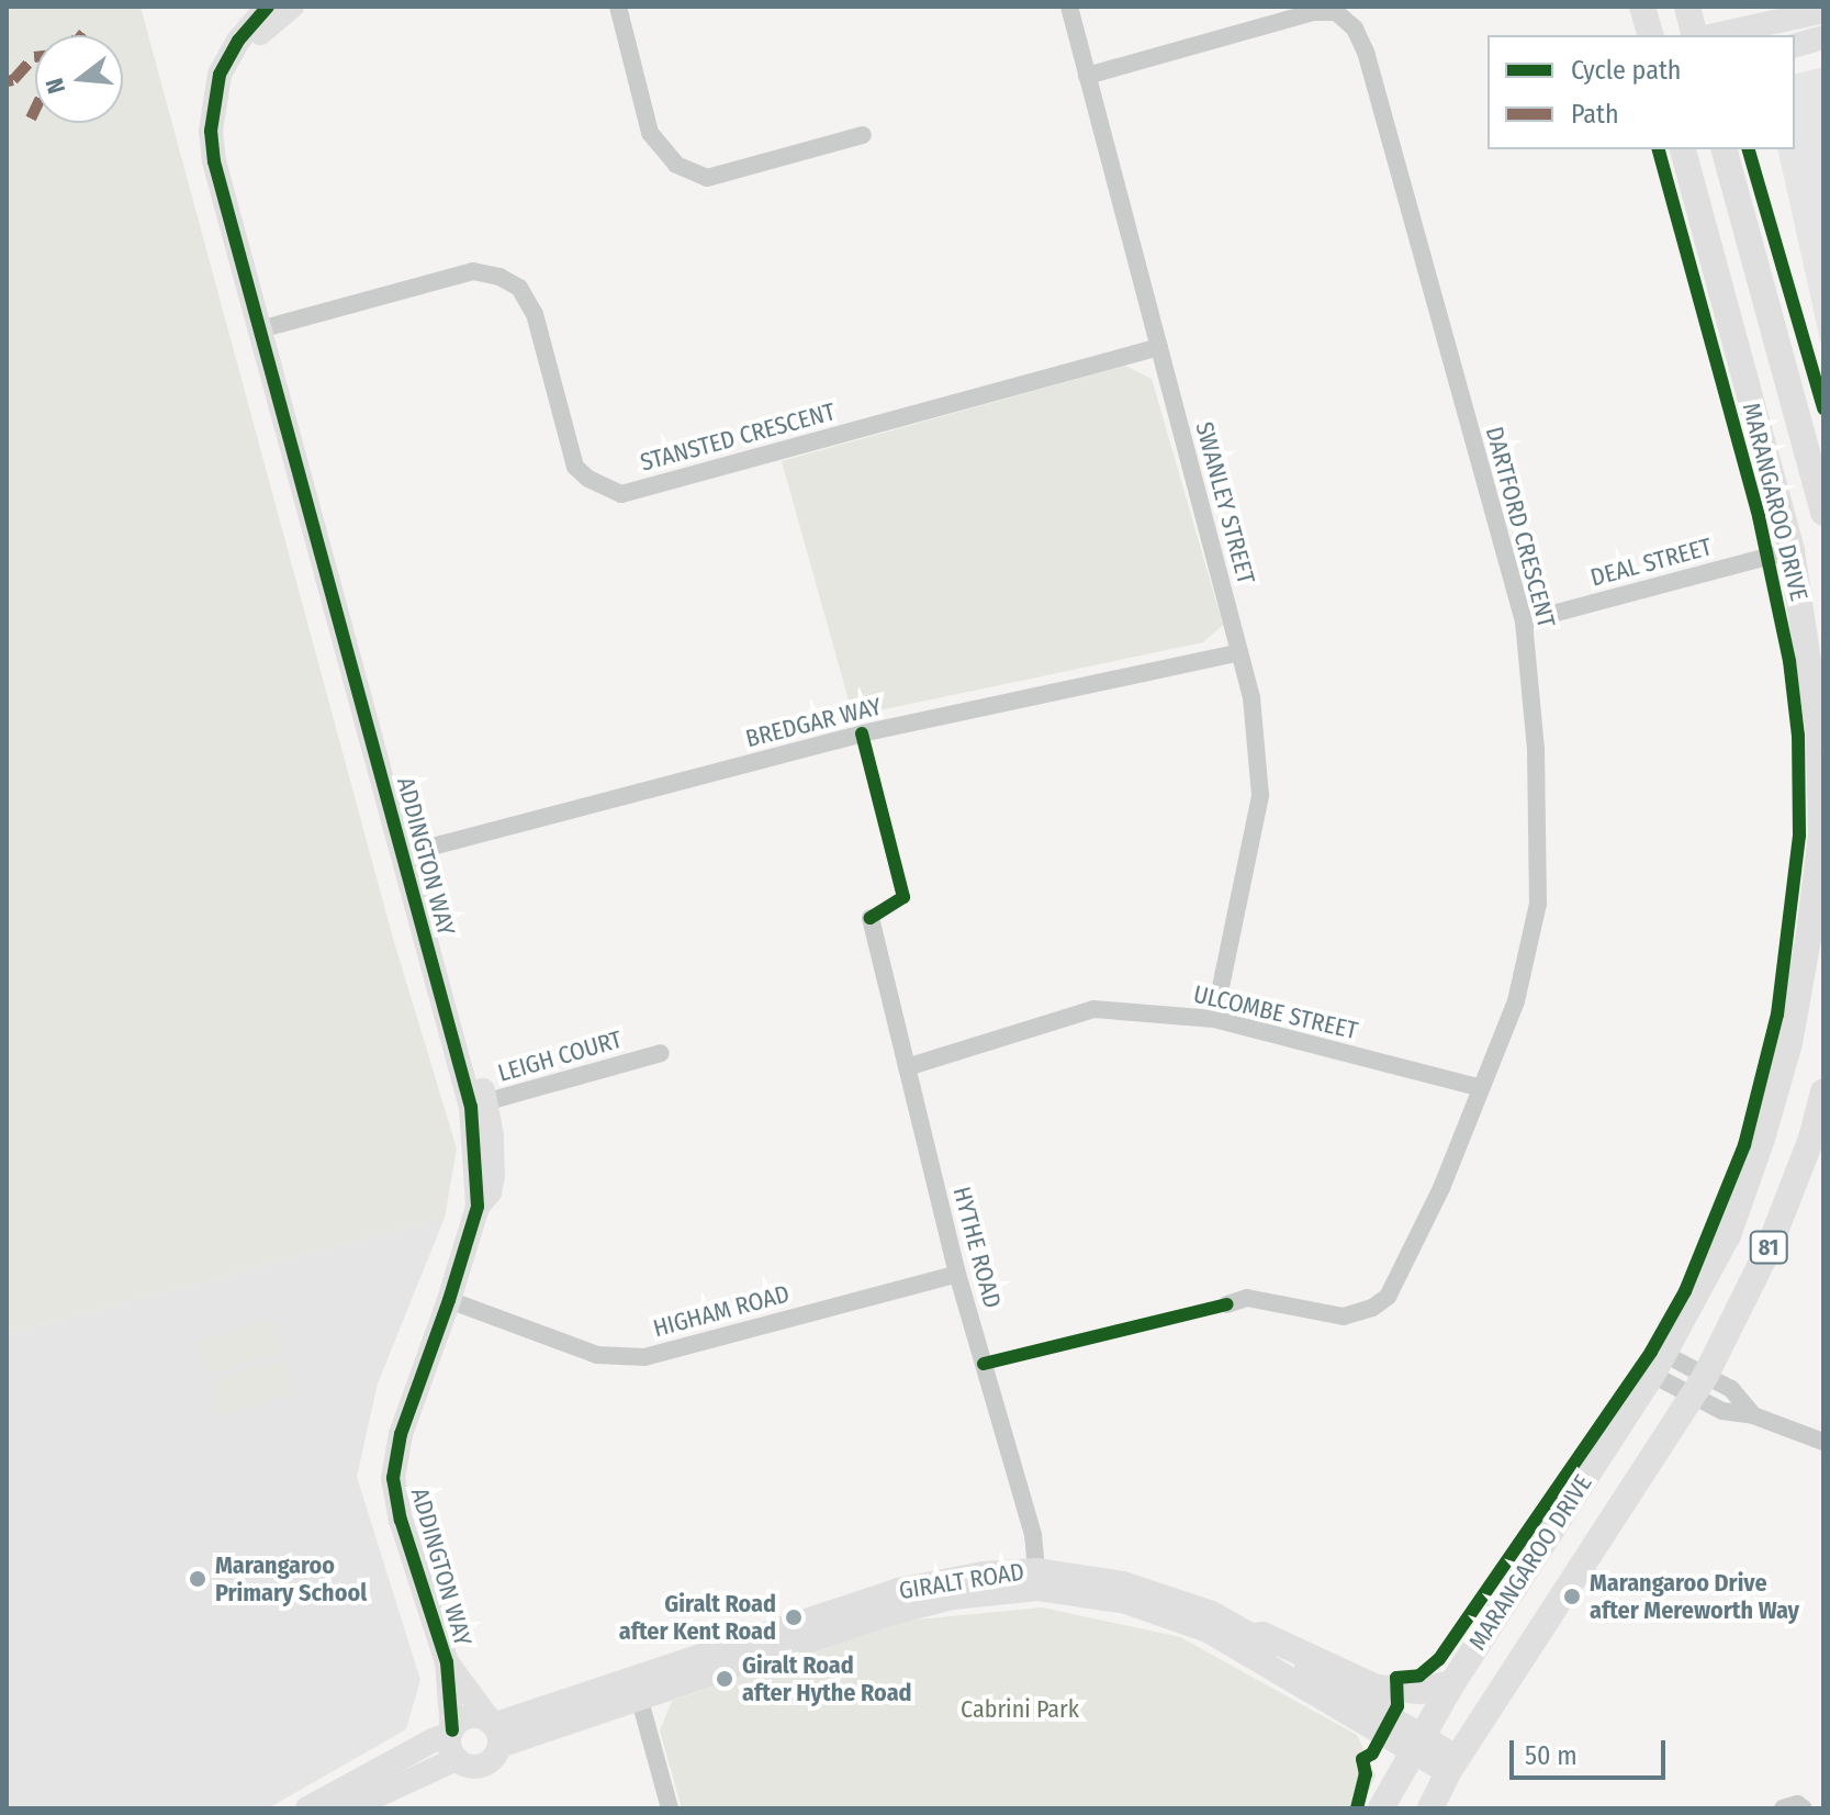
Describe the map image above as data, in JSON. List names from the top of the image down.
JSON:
{
  "streets": {
    "main road": ["MARANGAROO DRIVE", "81"],
    "street": [
      "STANSTED CRESCENT",
      "SWANLEY STREET",
      "DARTFORD CRESCENT",
      "DEAL STREET",
      "BREDGAR WAY",
      "ADDINGTON WAY",
      "ULCOMBE STREET",
      "LEIGH COURT",
      "HYTHE ROAD",
      "HIGHAM ROAD",
      "GIRALT ROAD"
    ]
  },
  "crossings": [
    ["STANSTED CRESCENT", "SWANLEY STREET"],
    ["STANSTED CRESCENT", "ADDINGTON WAY"],
    ["MARANGAROO DRIVE", "DEAL STREET"],
    ["MARANGAROO DRIVE", "GIRALT ROAD"],
    ["SWANLEY STREET", "DARTFORD CRESCENT"],
    ["SWANLEY STREET", "BREDGAR WAY"],
    ["SWANLEY STREET", "ULCOMBE STREET"],
    ["DARTFORD CRESCENT", "DEAL STREET"],
    ["DARTFORD CRESCENT", "ULCOMBE STREET"],
    ["BREDGAR WAY", "ADDINGTON WAY"],
    ["ADDINGTON WAY", "LEIGH COURT"],
    ["ADDINGTON WAY", "HIGHAM ROAD"],
    ["ADDINGTON WAY", "GIRALT ROAD"],
    ["ULCOMBE STREET", "HYTHE ROAD"],
    ["HYTHE ROAD", "HIGHAM ROAD"],
    ["HYTHE ROAD", "GIRALT ROAD"]
  ],
  "parks": ["Cabrini Park"],
  "places": [
    "Marangaroo Primary School",
    "Marangaroo Drive after Mereworth Way",
    "Giralt Road after Kent Road",
    "Giralt Road after Hythe Road"
  ],
  "legend": ["Cycle path", "Path"],
  "scale_bar": "50 m",
  "north": "left"
}
